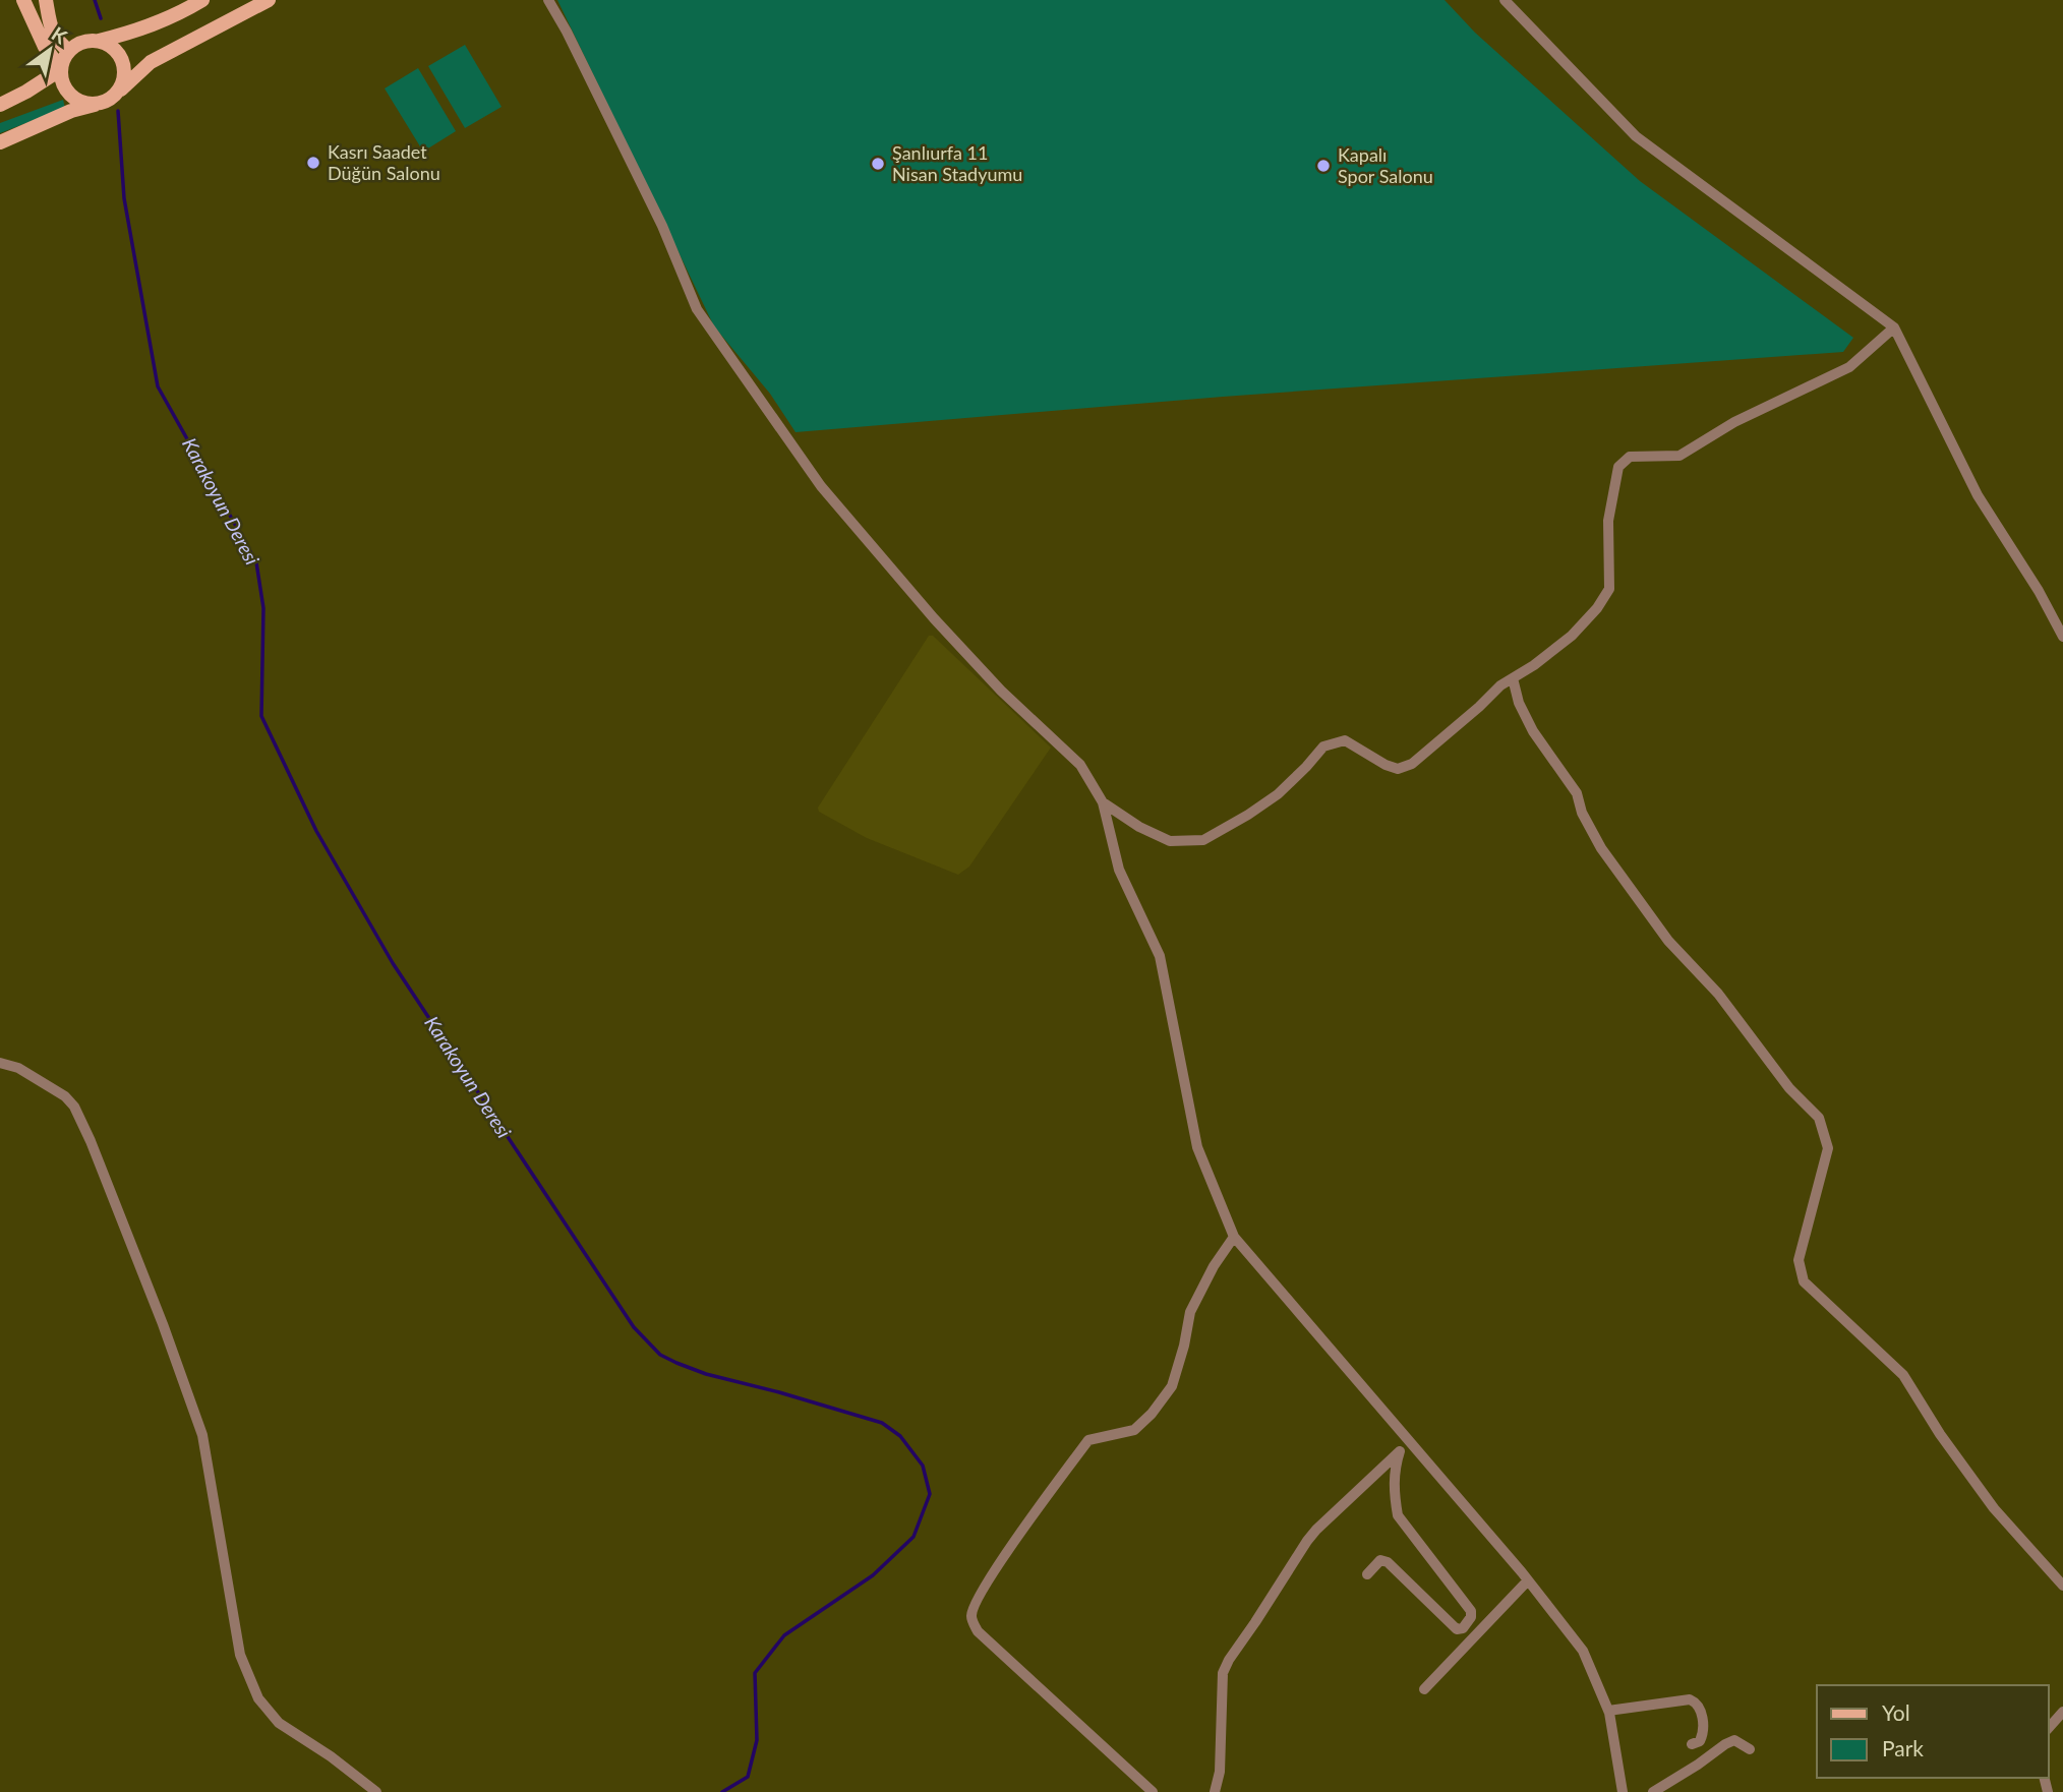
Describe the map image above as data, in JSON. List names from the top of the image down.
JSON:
{
  "water": ["Karakoyun Deresi"],
  "places": ["Kasrı Saadet Düğün Salonu", "Şanlıurfa 11 Nisan Stadyumu", "Kapalı Spor Salonu"],
  "legend": ["Yol", "Park"],
  "north": "top right"
}
